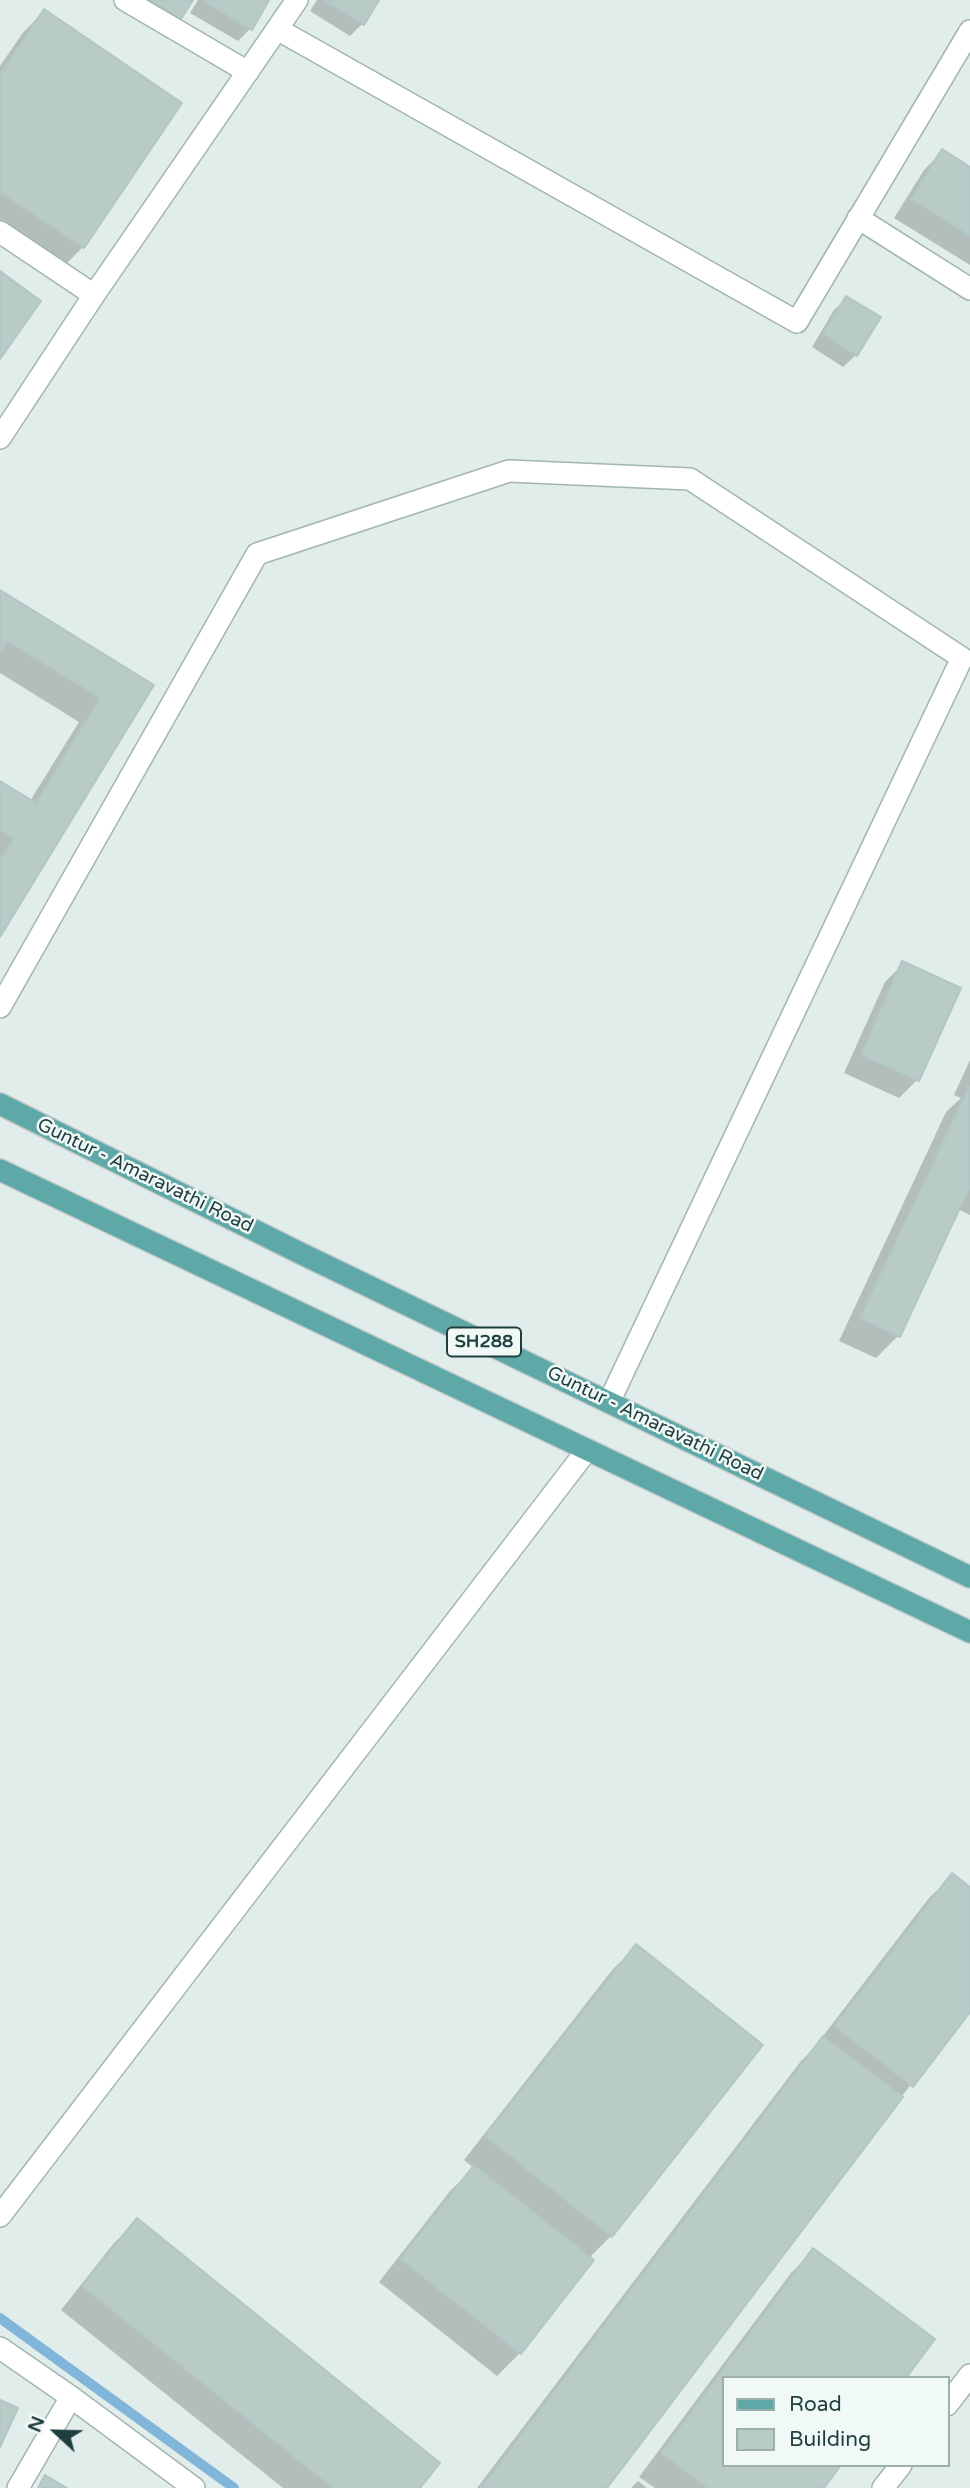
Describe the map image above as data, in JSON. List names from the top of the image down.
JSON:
{
  "streets": {
    "main road": ["Guntur - Amaravathi Road", "SH288"]
  },
  "legend": ["Road", "Building"],
  "north": "left"
}
